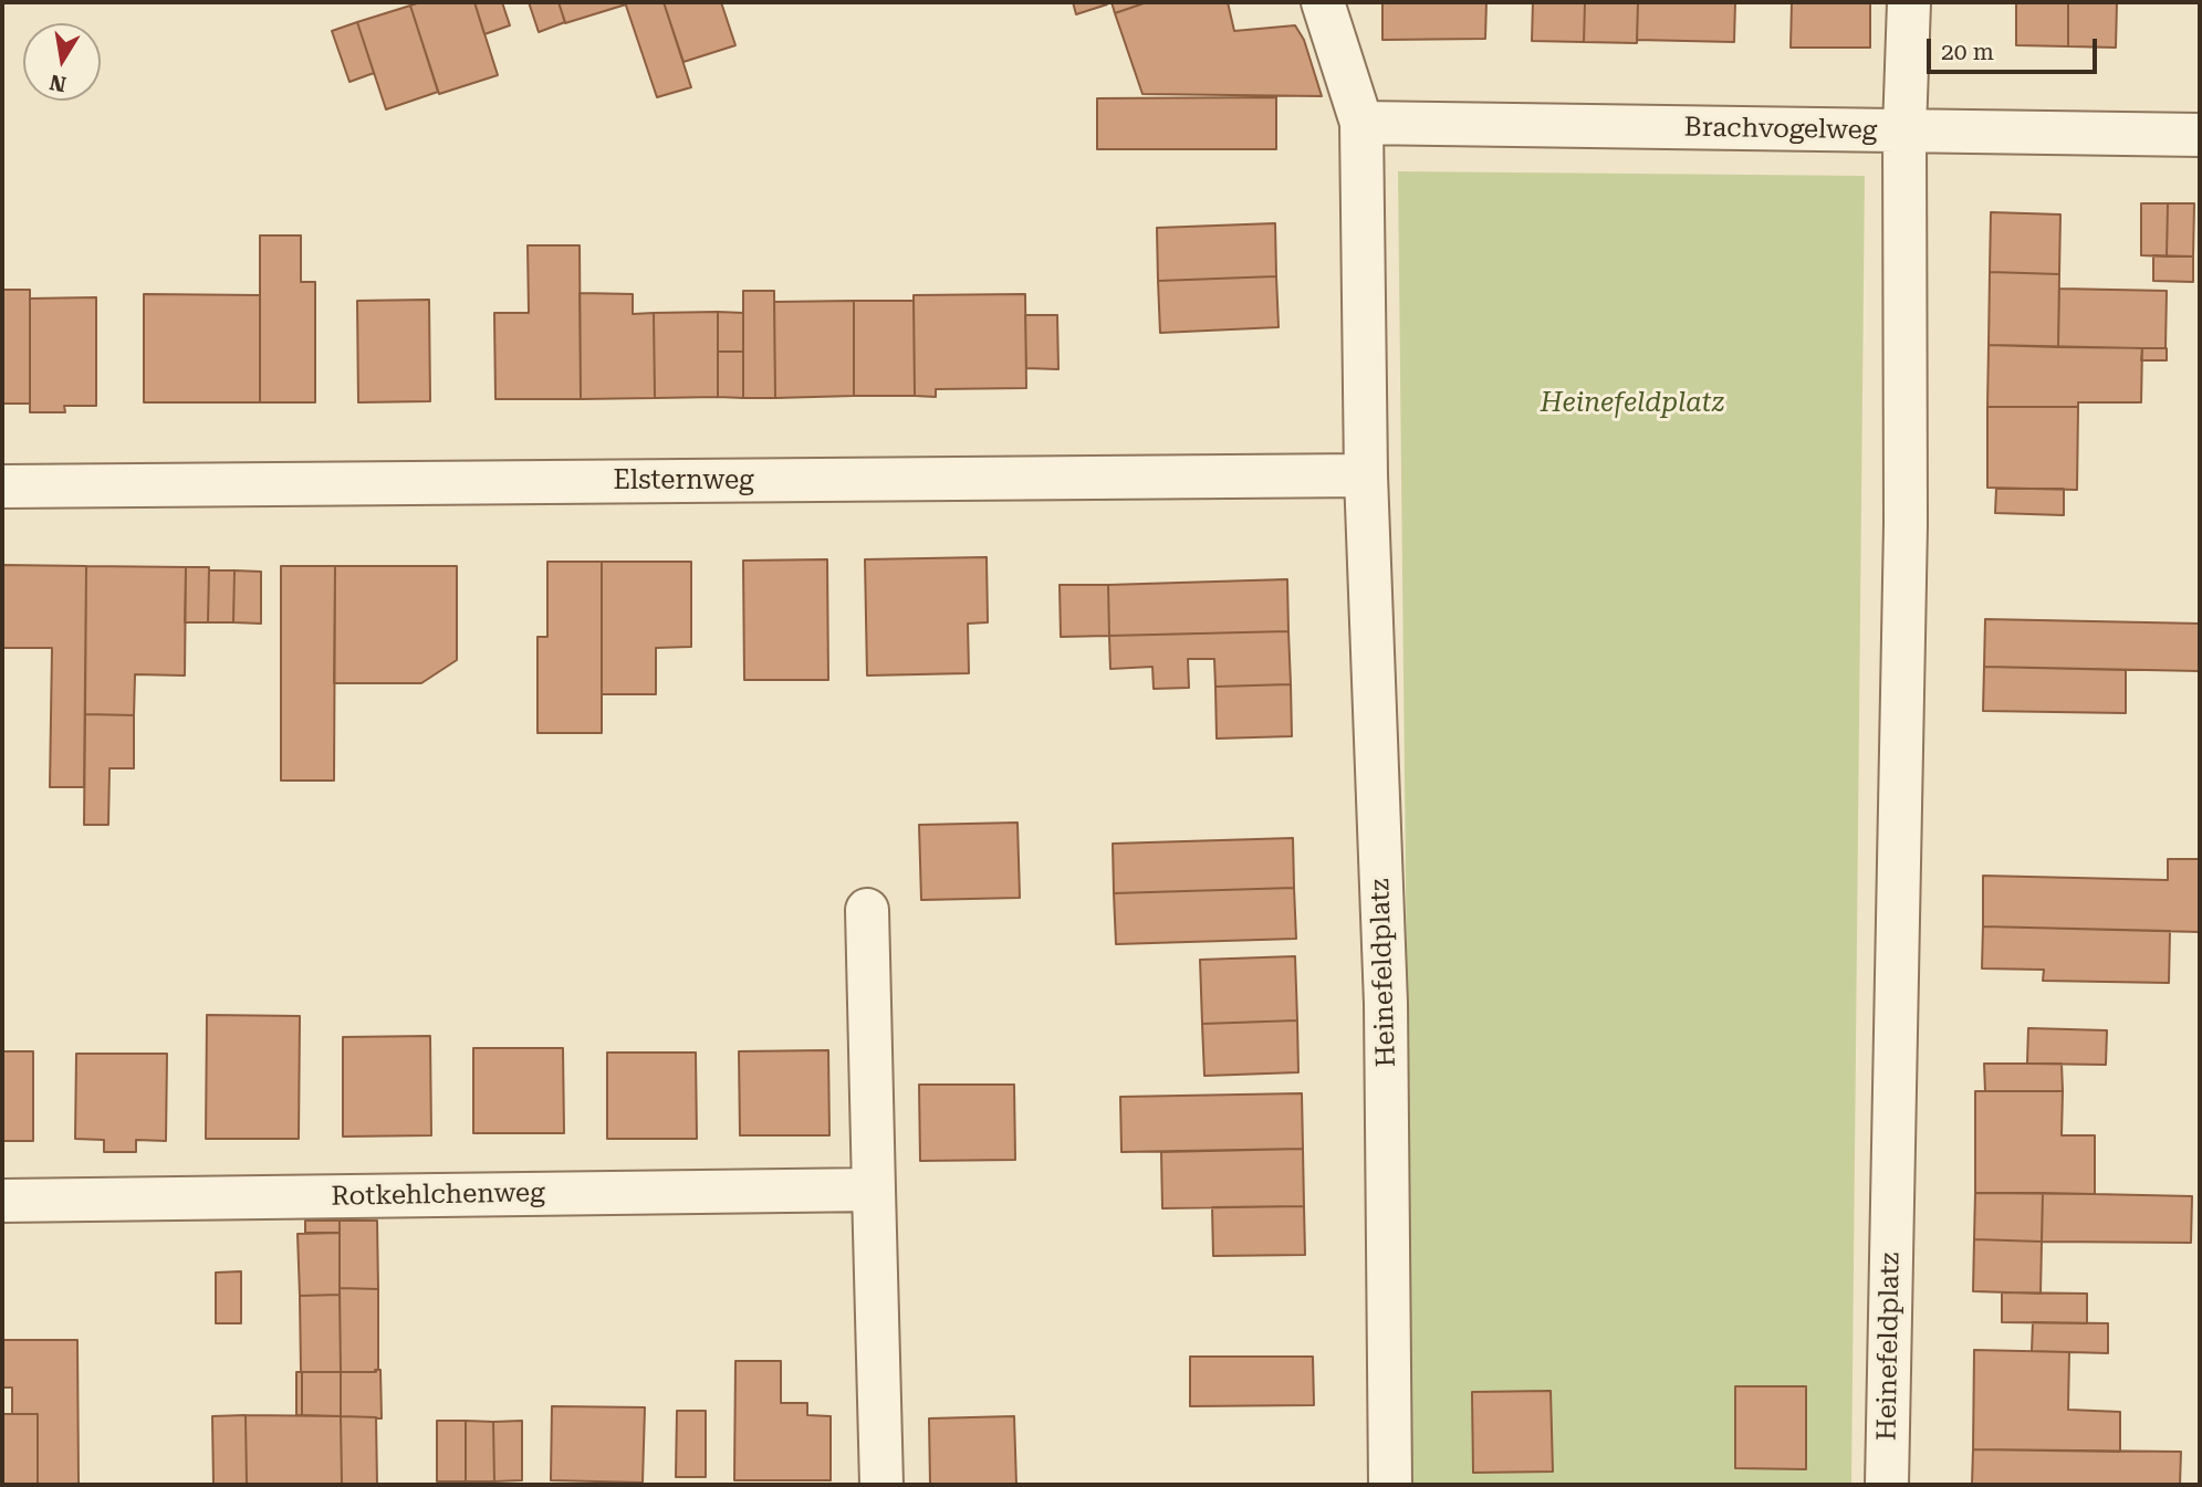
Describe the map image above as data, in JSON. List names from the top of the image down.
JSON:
{
  "streets": {
    "street": [
      "Brachvogelweg",
      "Elsternweg",
      "Heinefeldplatz",
      "Rotkehlchenweg"
    ]
  },
  "crossings": [
    ["Brachvogelweg", "Heinefeldplatz"],
    ["Elsternweg", "Heinefeldplatz"]
  ],
  "parks": ["Heinefeldplatz"],
  "scale_bar": "20 m",
  "north": "bottom"
}
